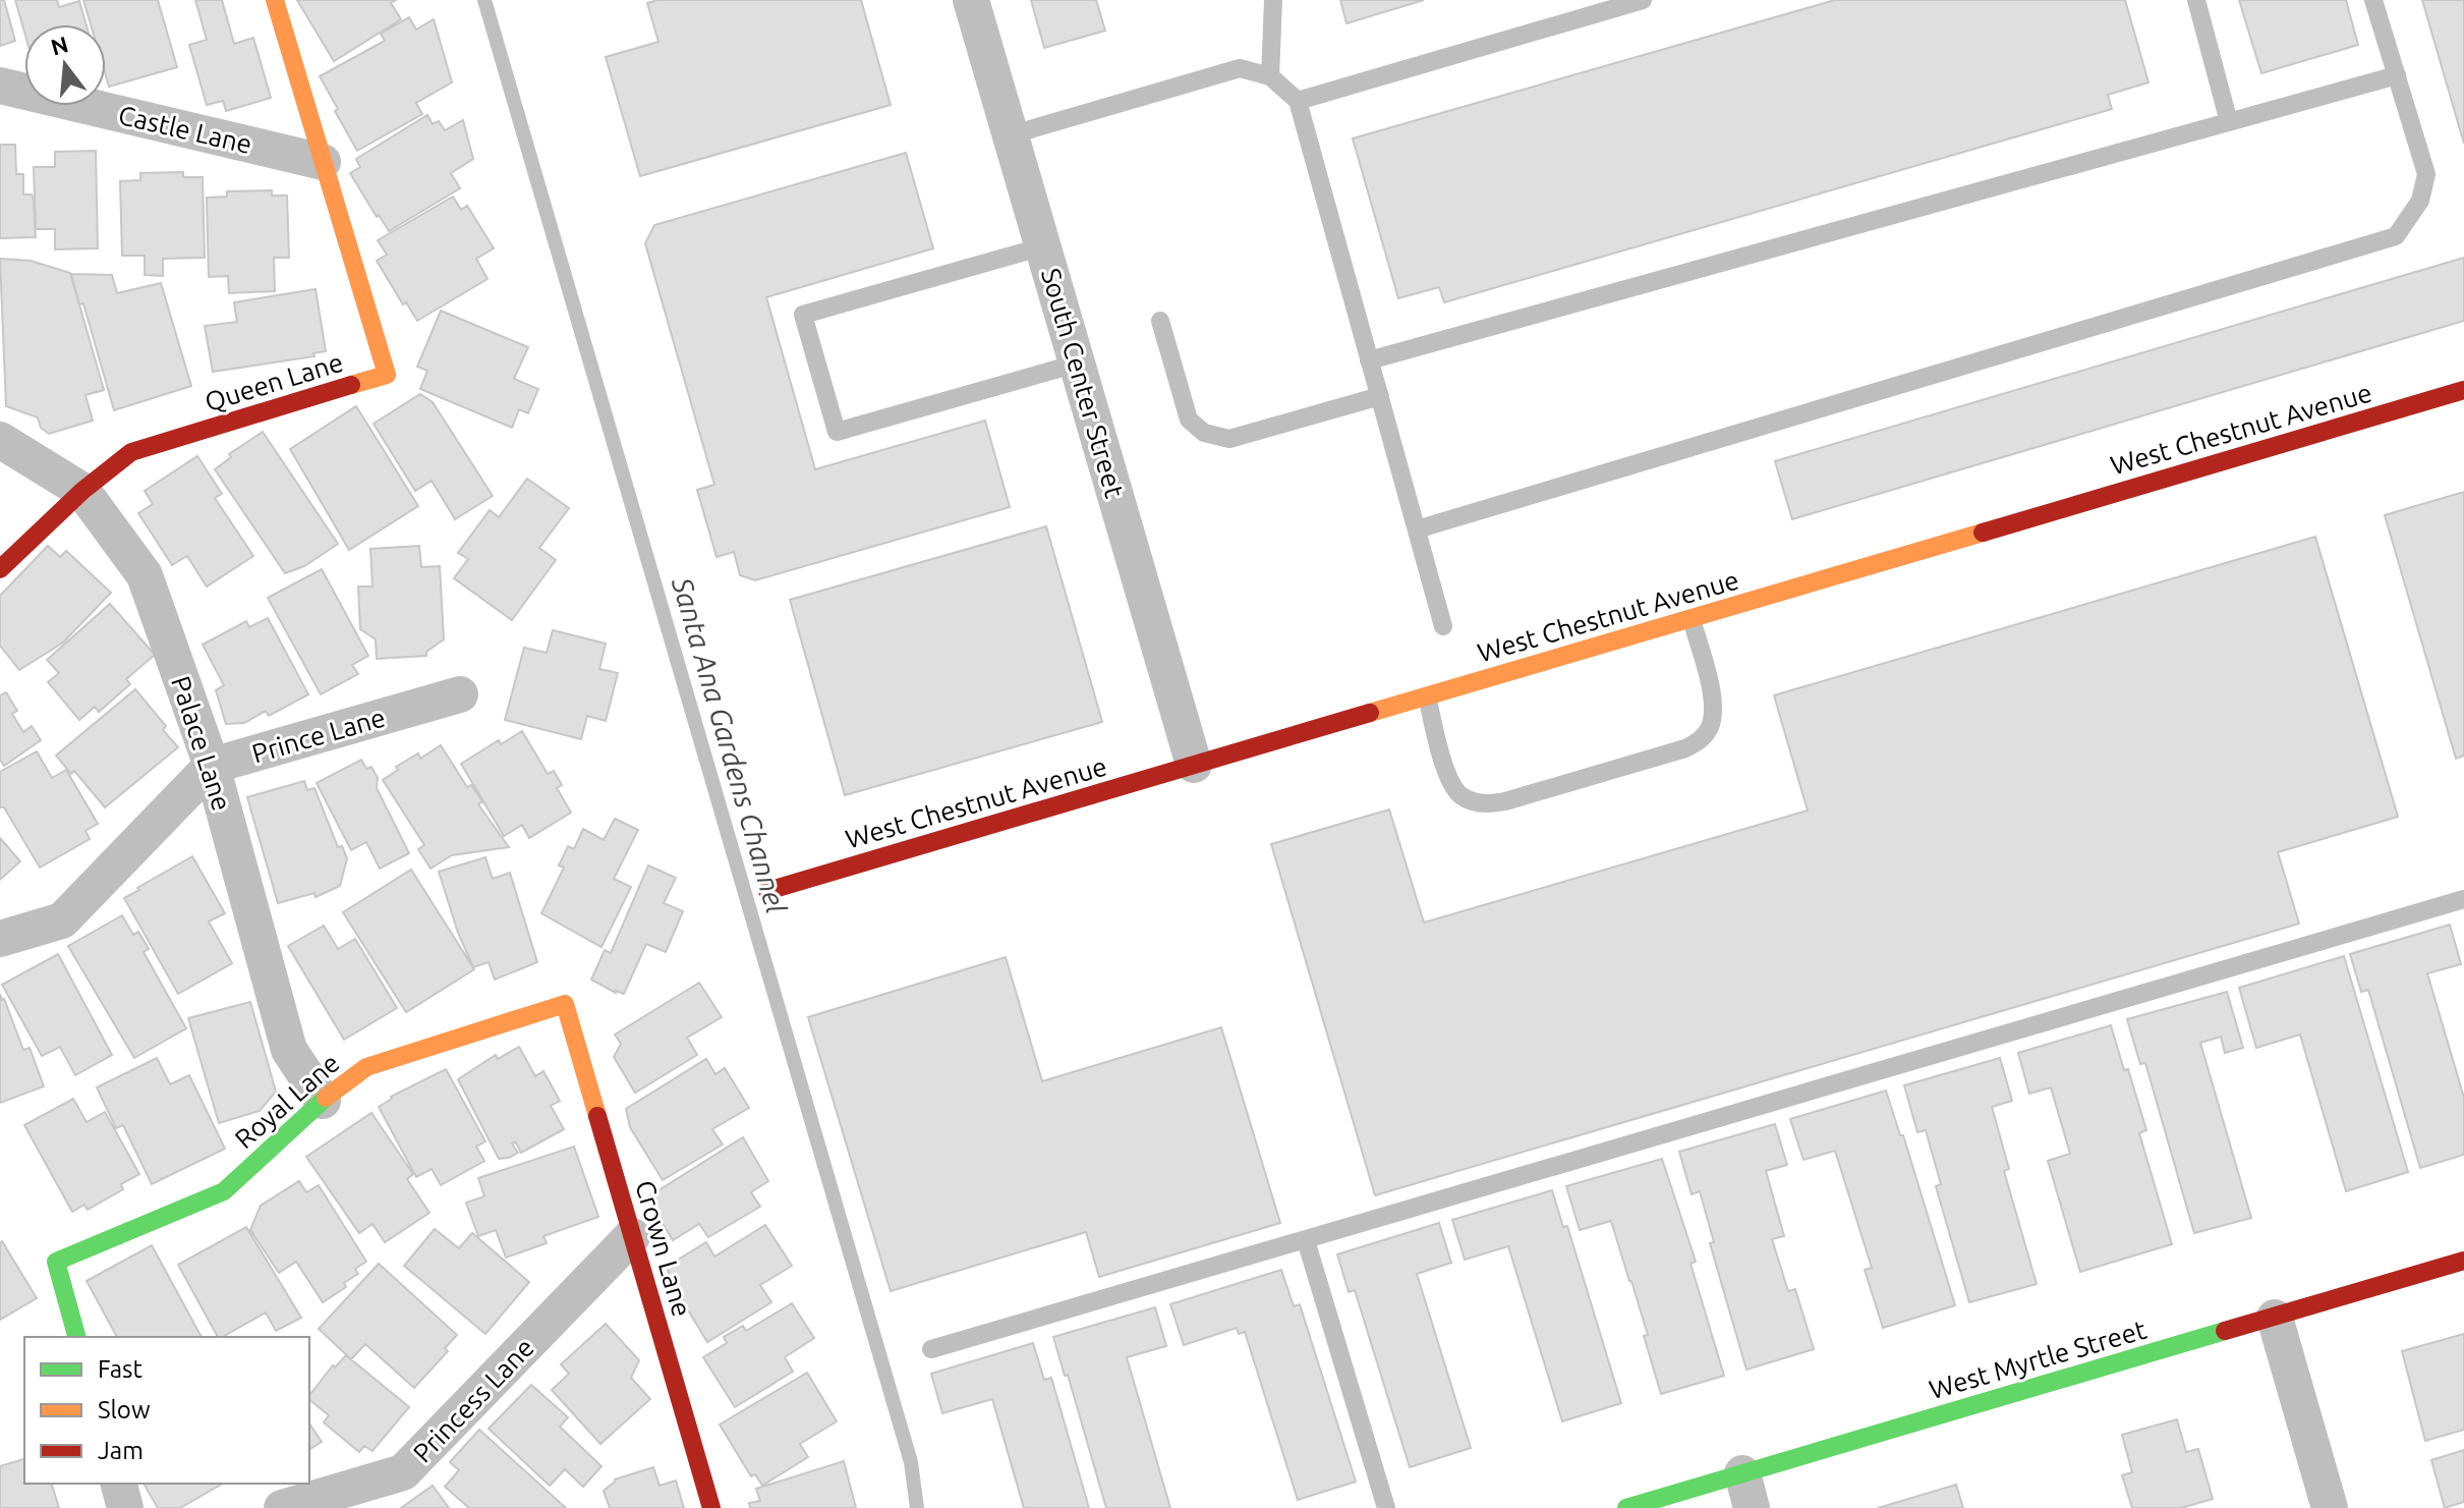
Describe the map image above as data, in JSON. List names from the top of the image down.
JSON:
{
  "streets": {
    "street": [
      "Castle Lane",
      "Queen Lane",
      "South Center Street",
      "West Chestnut Avenue",
      "Prince Lane",
      "Palace Lane",
      "Royal Lane",
      "Crown Lane",
      "West Myrtle Street",
      "Princess Lane"
    ]
  },
  "crossings": [
    ["Castle Lane", "Queen Lane"],
    ["Queen Lane", "Palace Lane"],
    ["South Center Street", "West Chestnut Avenue"],
    ["Prince Lane", "Palace Lane"],
    ["Palace Lane", "Royal Lane"],
    ["Royal Lane", "Crown Lane"],
    ["Crown Lane", "Princess Lane"]
  ],
  "water": ["Santa Ana Gardens Channel"],
  "legend": ["Fast", "Slow", "Jam"],
  "north": "top"
}
